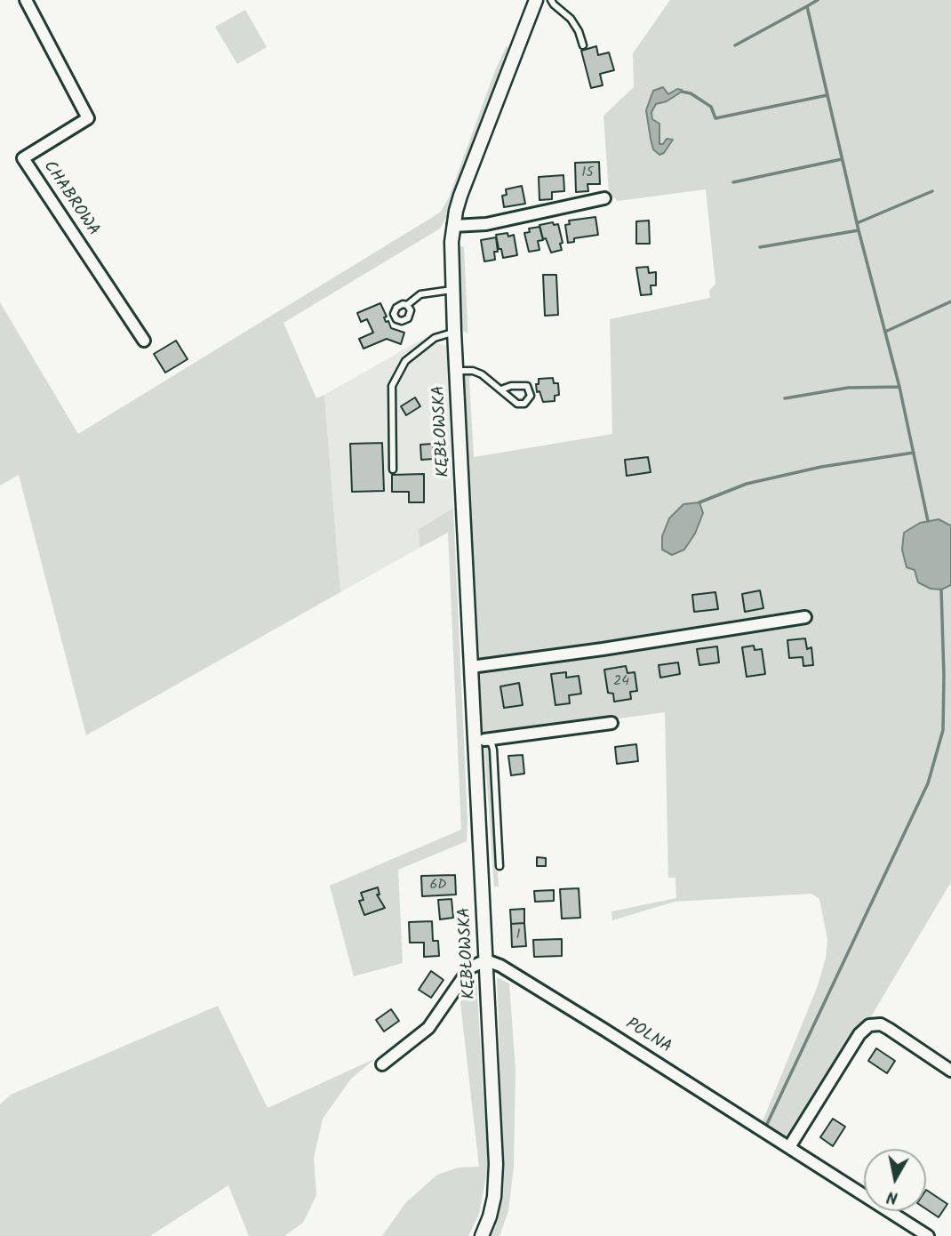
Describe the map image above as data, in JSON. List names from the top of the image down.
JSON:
{
  "streets": {
    "street": ["CHABROWA", "KĘBŁOWSKA", "POLNA"]
  },
  "crossings": [
    ["KĘBŁOWSKA", "POLNA"]
  ],
  "house_numbers": [
    "15",
    "24",
    "6D",
    "1"
  ],
  "north": "bottom"
}
